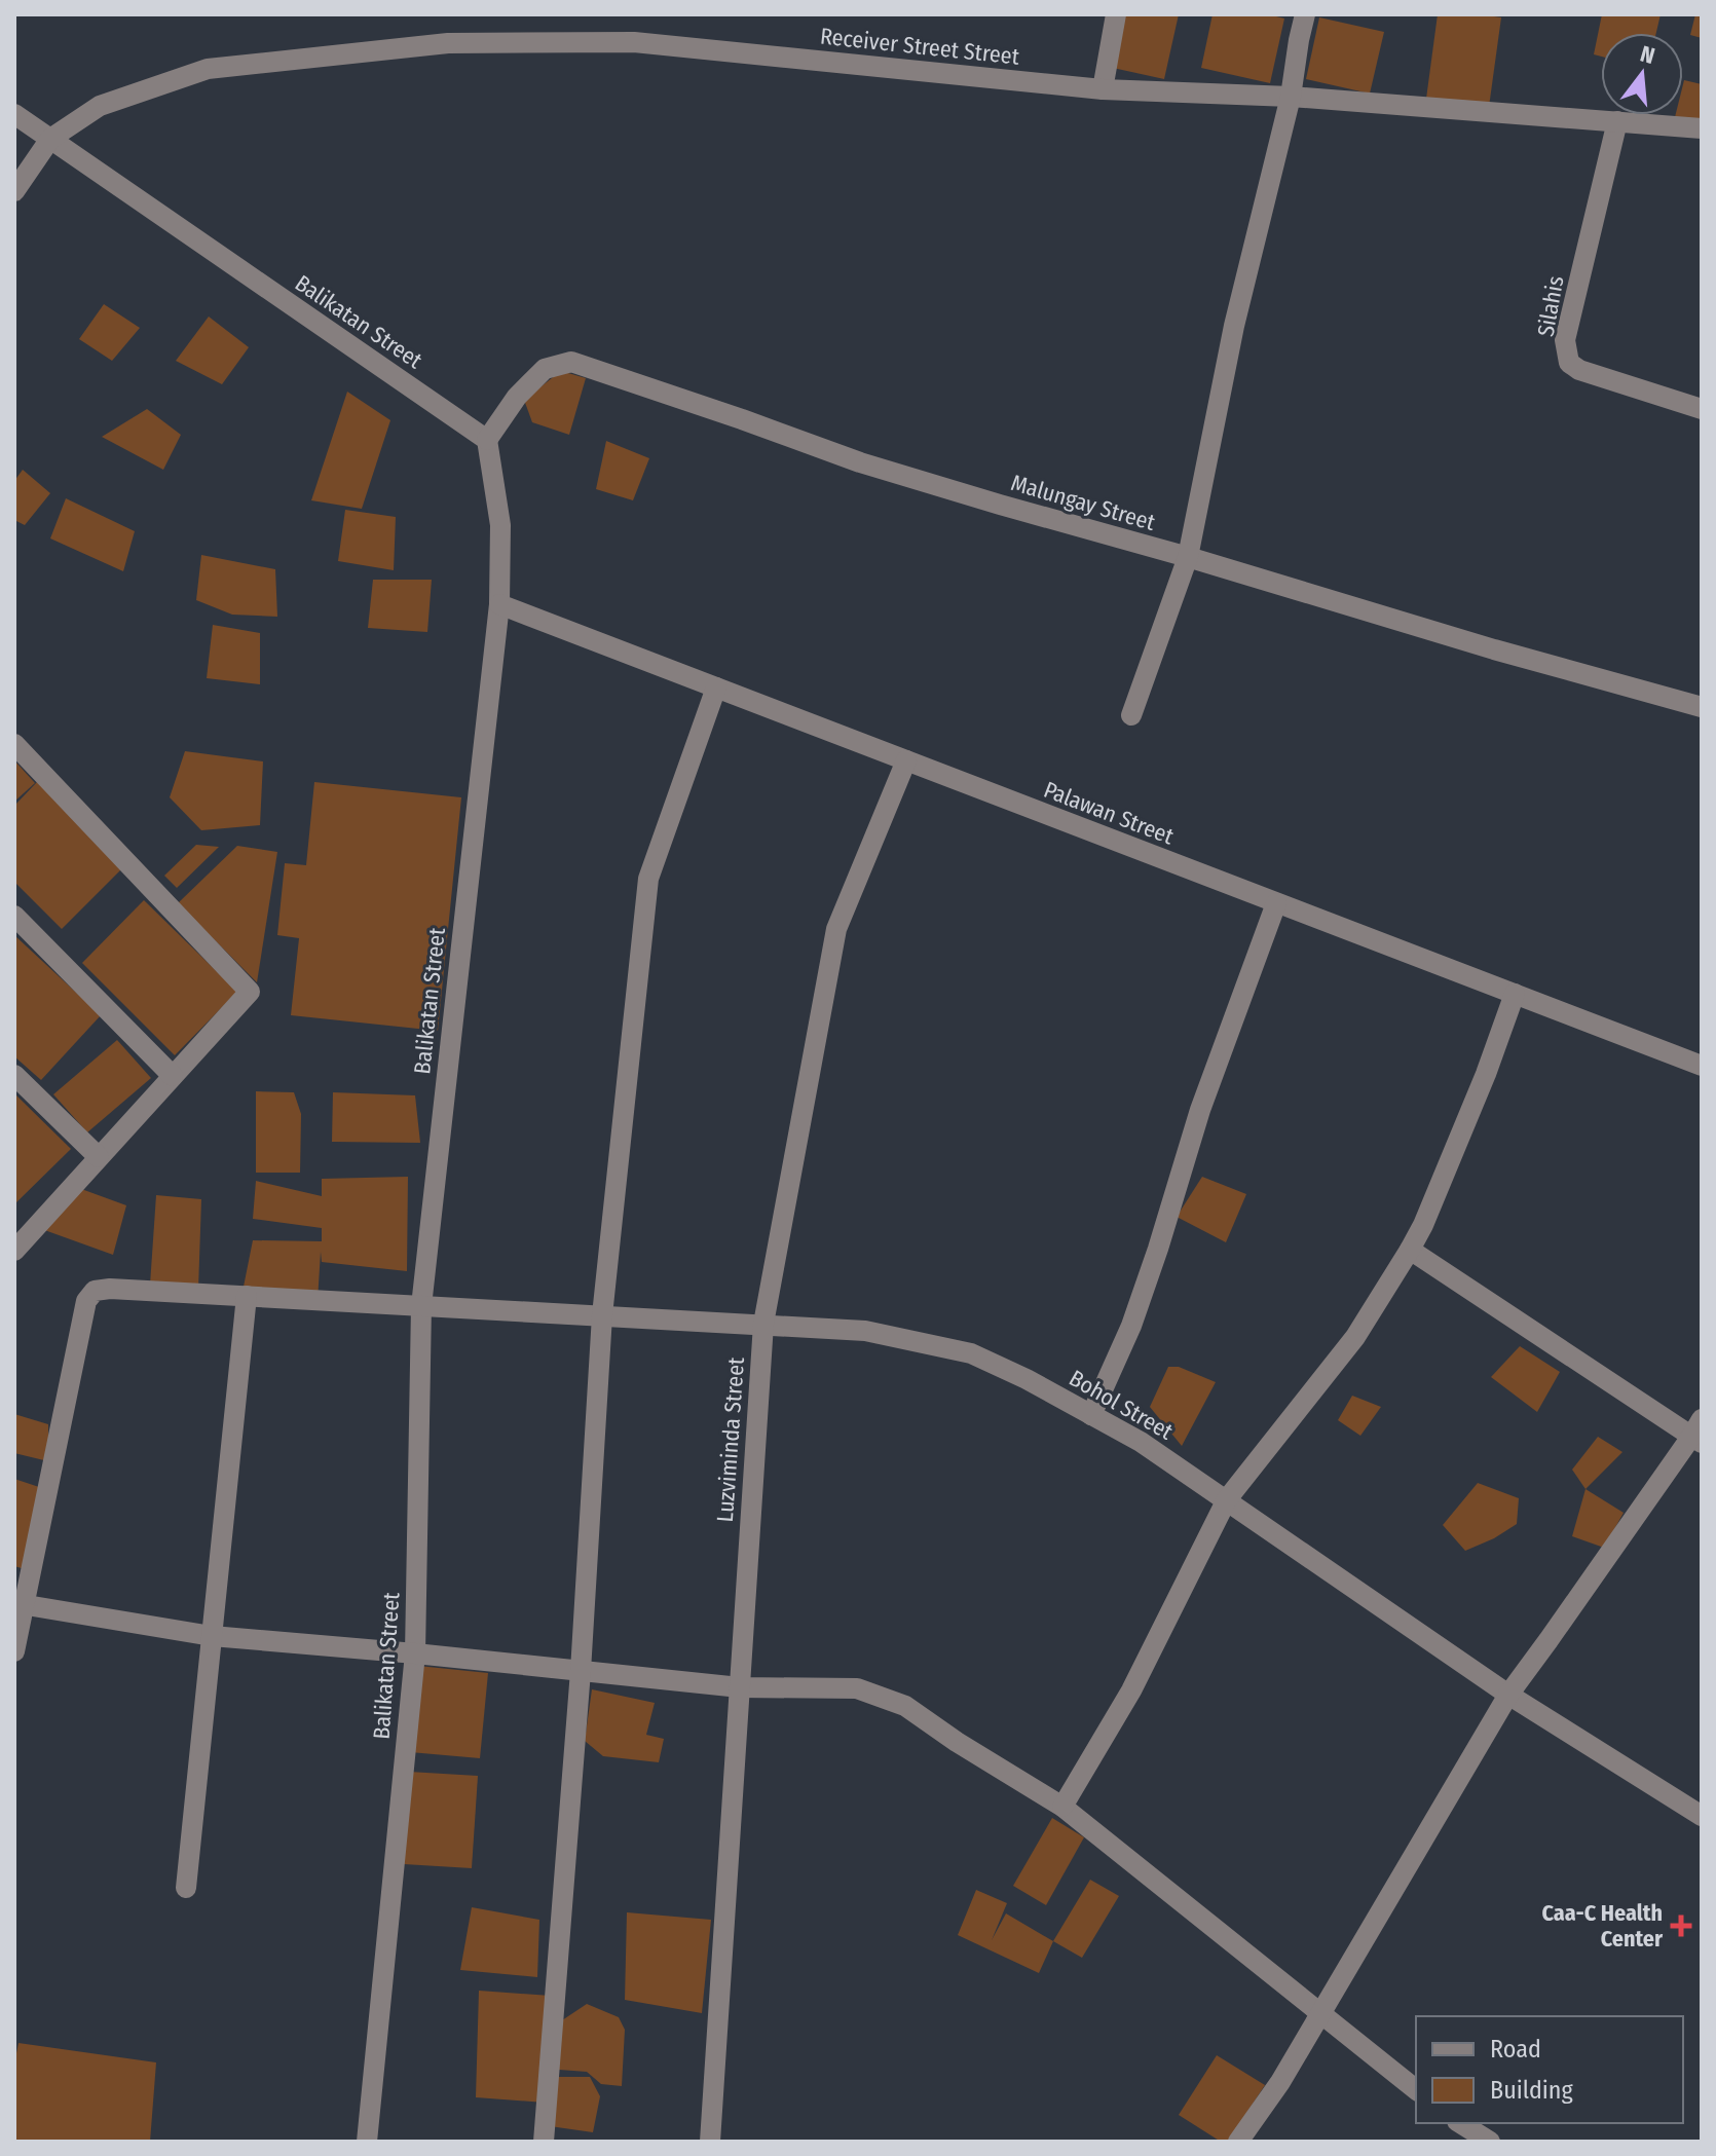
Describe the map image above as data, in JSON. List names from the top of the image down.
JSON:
{
  "streets": {
    "street": [
      "Receiver Street Street",
      "Silahis",
      "Balikatan Street",
      "Malungay Street",
      "Palawan Street",
      "Bohol Street",
      "Luzviminda Street"
    ]
  },
  "crossings": [
    ["Receiver Street Street", "Silahis"],
    ["Receiver Street Street", "Balikatan Street"],
    ["Balikatan Street", "Malungay Street"],
    ["Balikatan Street", "Palawan Street"],
    ["Balikatan Street", "Bohol Street"],
    ["Palawan Street", "Luzviminda Street"],
    ["Bohol Street", "Luzviminda Street"]
  ],
  "places": {
    "health": ["Caa-C Health Center"]
  },
  "legend": ["Road", "Building"],
  "north": "top"
}
